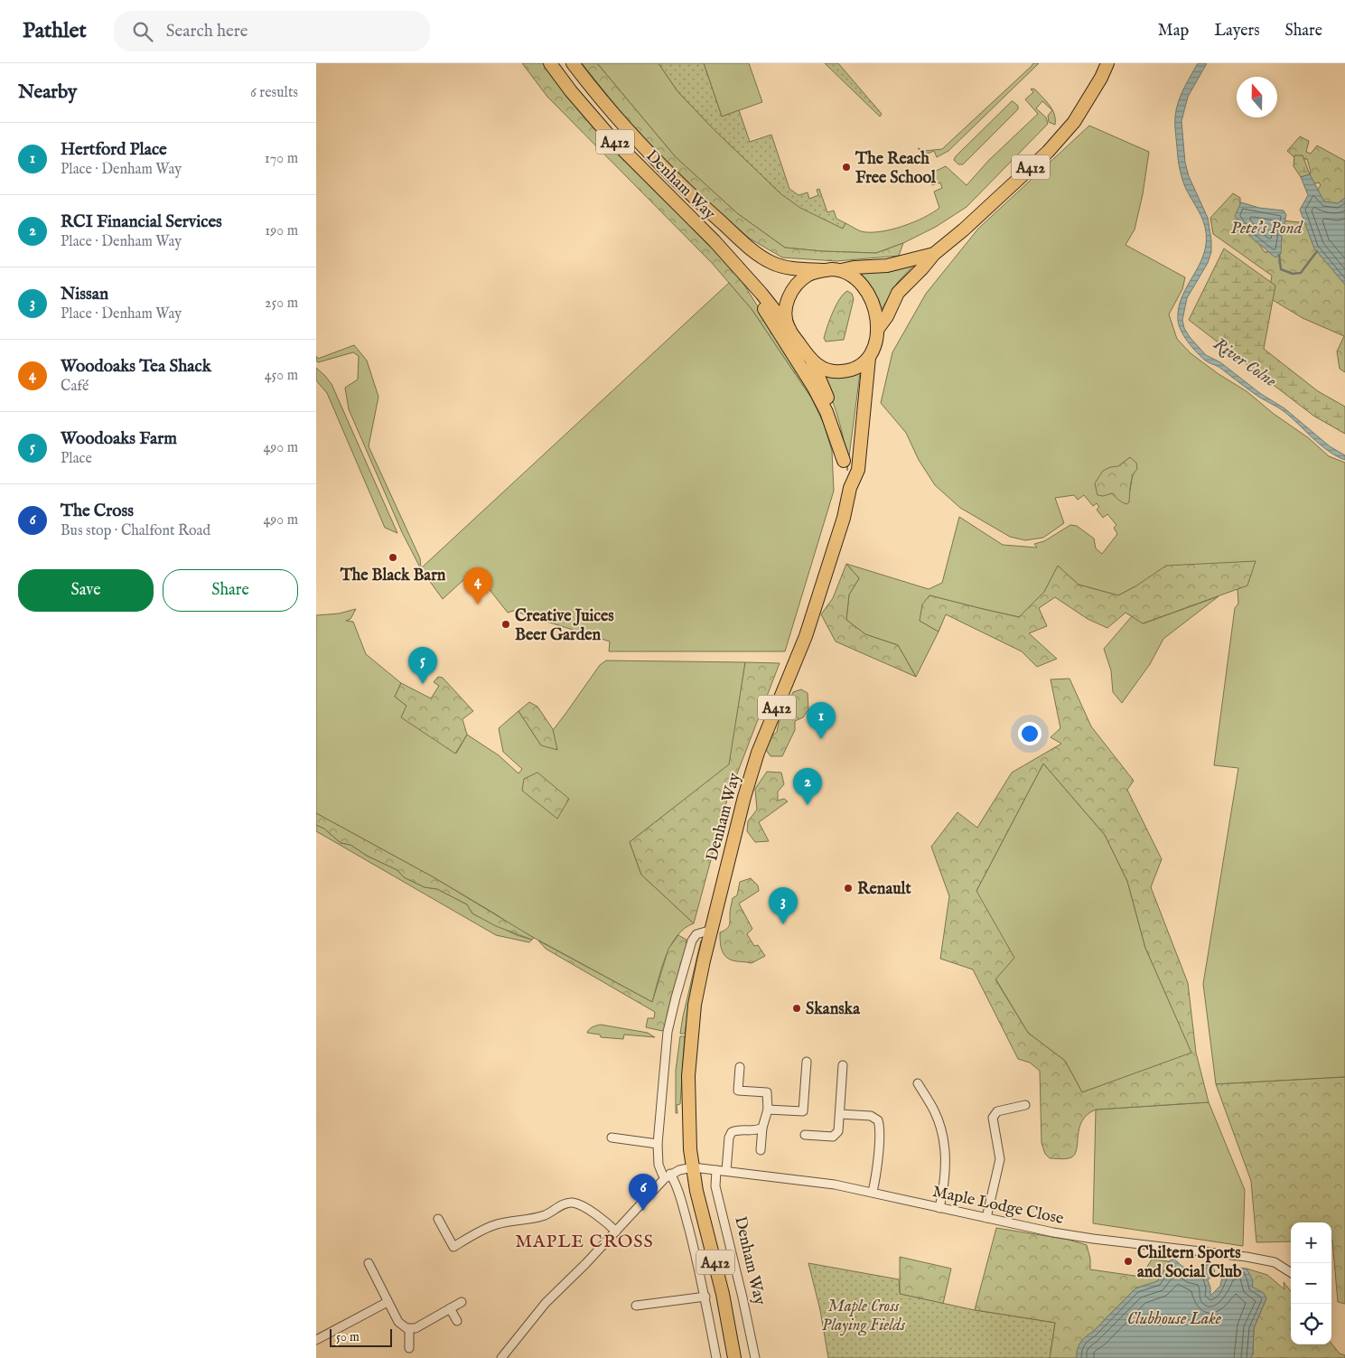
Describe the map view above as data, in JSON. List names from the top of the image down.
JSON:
{
  "streets": {
    "main road": ["A412", "Denham Way"],
    "street": ["Maple Lodge Close"]
  },
  "crossings": [
    ["A412", "Denham Way"],
    ["A412", "Maple Lodge Close"],
    ["Denham Way", "Maple Lodge Close"]
  ],
  "districts": ["MAPLE CROSS"],
  "water": ["Pete's Pond", "River Colne", "Clubhouse Lake"],
  "parks": ["Maple Cross Playing Fields"],
  "places": [
    "The Reach Free School",
    "The Black Barn",
    "Creative Juices Beer Garden",
    "Renault",
    "Skanska",
    "Chiltern Sports and Social Club"
  ],
  "scale_bar": "50 m",
  "north": "top",
  "page": {
    "header": "Pathlet",
    "search": "Search here",
    "nav": ["Map", "Layers", "Share"],
    "heading": ["Nearby", "6 results"],
    "list": [
      {
        "mark": "1",
        "name": "Hertford Place",
        "note": "Place · Denham Way",
        "value": "170 m"
      },
      {
        "mark": "2",
        "name": "RCI Financial Services",
        "note": "Place · Denham Way",
        "value": "190 m"
      },
      {
        "mark": "3",
        "name": "Nissan",
        "note": "Place · Denham Way",
        "value": "250 m"
      },
      {
        "mark": "4",
        "name": "Woodoaks Tea Shack",
        "note": "Café",
        "value": "450 m"
      },
      {
        "mark": "5",
        "name": "Woodoaks Farm",
        "note": "Place",
        "value": "490 m"
      },
      {
        "mark": "6",
        "name": "The Cross",
        "note": "Bus stop · Chalfont Road",
        "value": "490 m"
      }
    ],
    "buttons": ["Save", "Share"],
    "pins": [
      "4",
      "5",
      "1",
      "2",
      "3",
      "6"
    ],
    "map_buttons": ["+", "−"],
    "scale": "50 m"
  }
}
